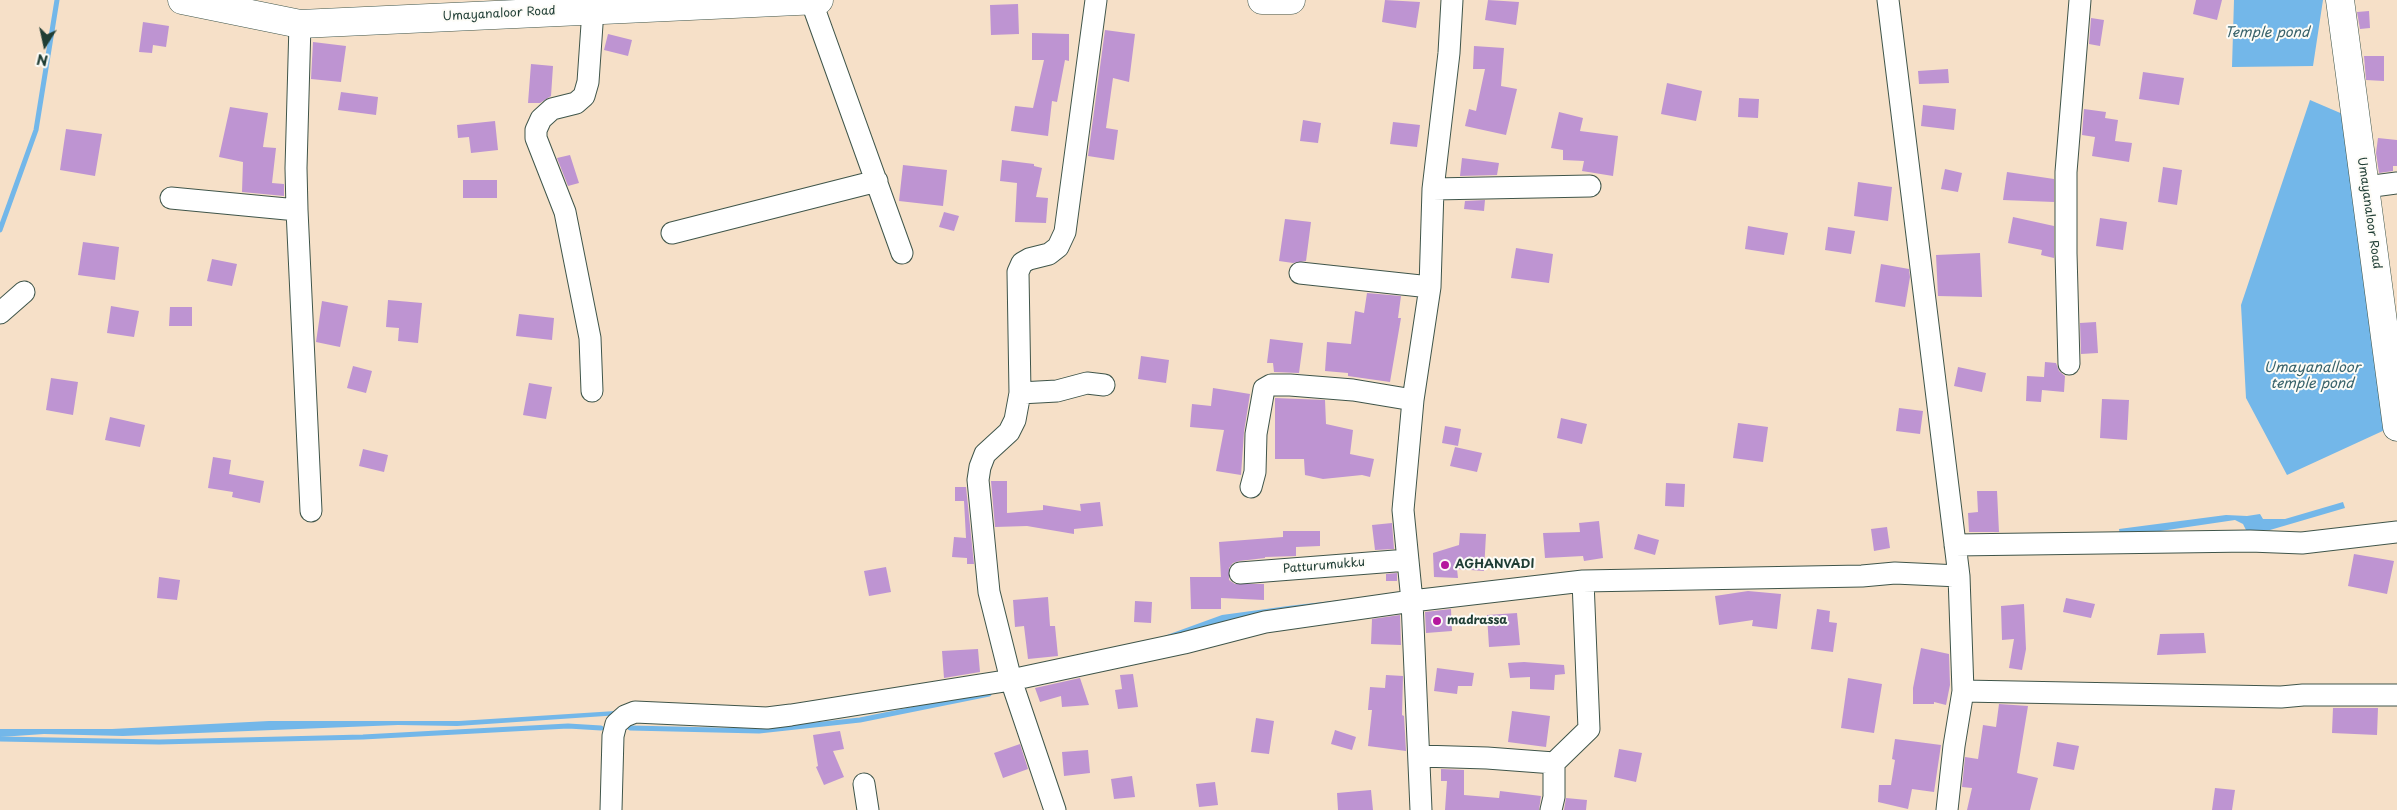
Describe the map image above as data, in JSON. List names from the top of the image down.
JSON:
{
  "streets": {
    "main road": ["Umayanaloor Road"],
    "street": ["Patturumukku"]
  },
  "water": ["Temple pond", "Umayanalloor temple pond"],
  "places": ["AGHANVADI", "madrassa"],
  "north": "bottom"
}
